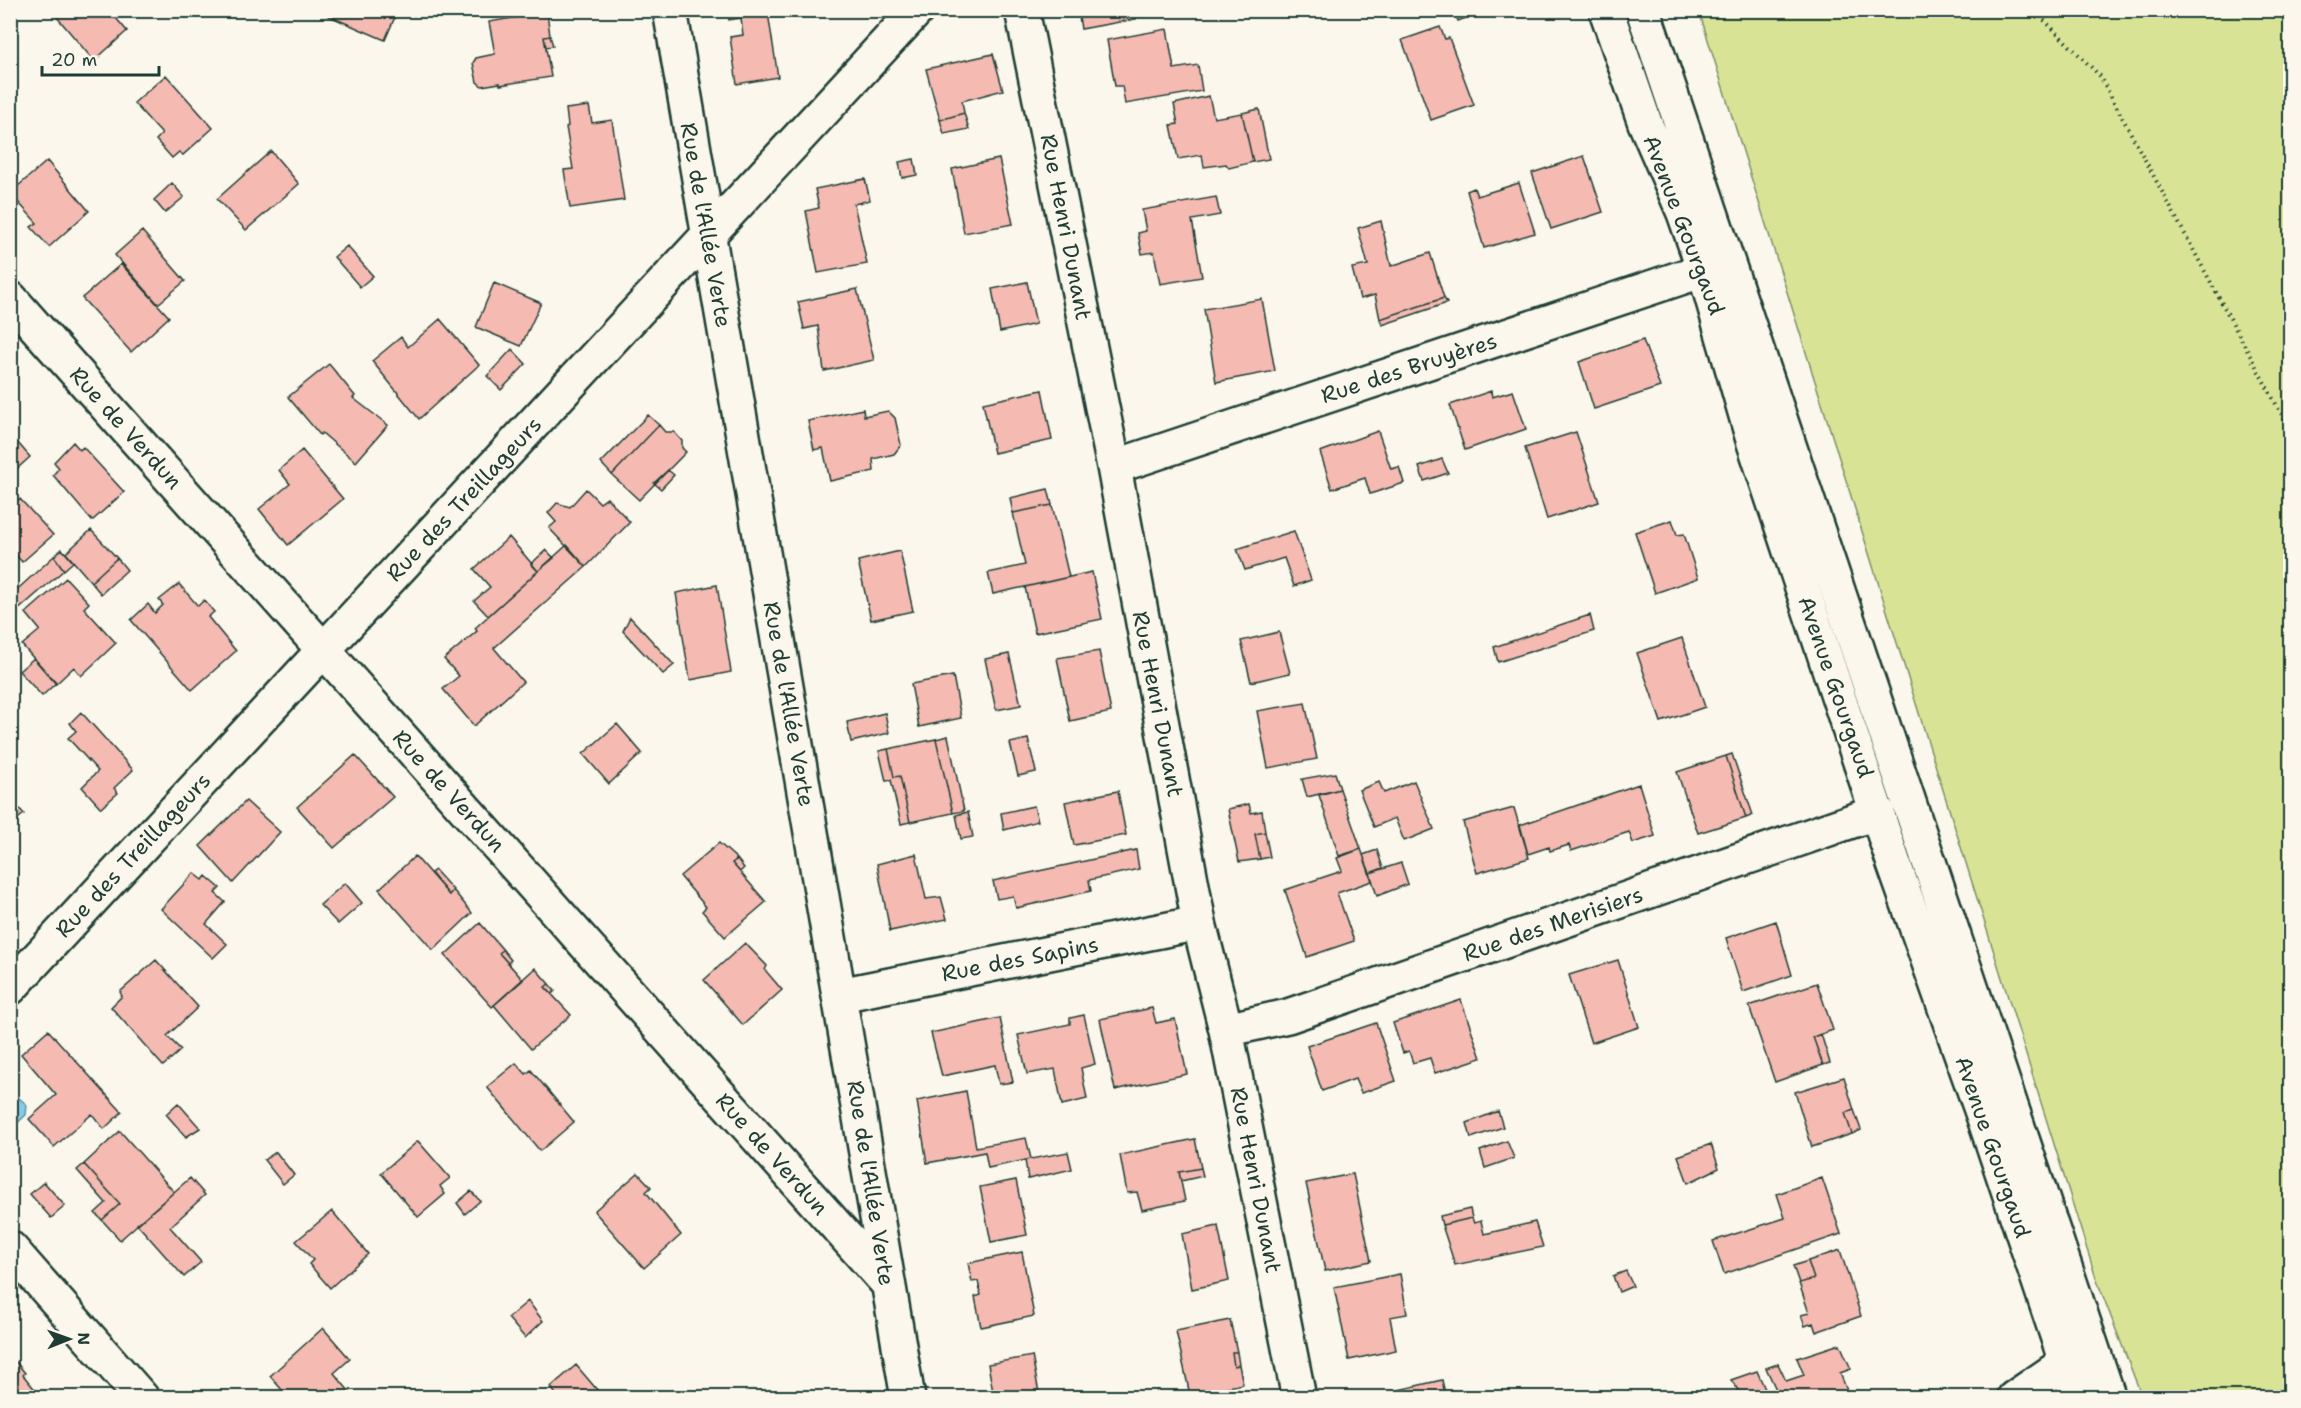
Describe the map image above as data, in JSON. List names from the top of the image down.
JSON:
{
  "streets": {
    "street": [
      "Rue de l'Allée Verte",
      "Avenue Gourgaud",
      "Rue Henri Dunant",
      "Rue des Bruyères",
      "Rue de Verdun",
      "Rue des Treillageurs",
      "Rue des Merisiers",
      "Rue des Sapins"
    ]
  },
  "crossings": [
    ["Rue de l'Allée Verte", "Rue de Verdun"],
    ["Rue de l'Allée Verte", "Rue des Treillageurs"],
    ["Rue de l'Allée Verte", "Rue des Sapins"],
    ["Avenue Gourgaud", "Rue des Bruyères"],
    ["Avenue Gourgaud", "Rue des Merisiers"],
    ["Rue Henri Dunant", "Rue des Bruyères"],
    ["Rue Henri Dunant", "Rue des Merisiers"],
    ["Rue Henri Dunant", "Rue des Sapins"],
    ["Rue de Verdun", "Rue des Treillageurs"]
  ],
  "scale_bar": "20 m",
  "north": "right"
}
